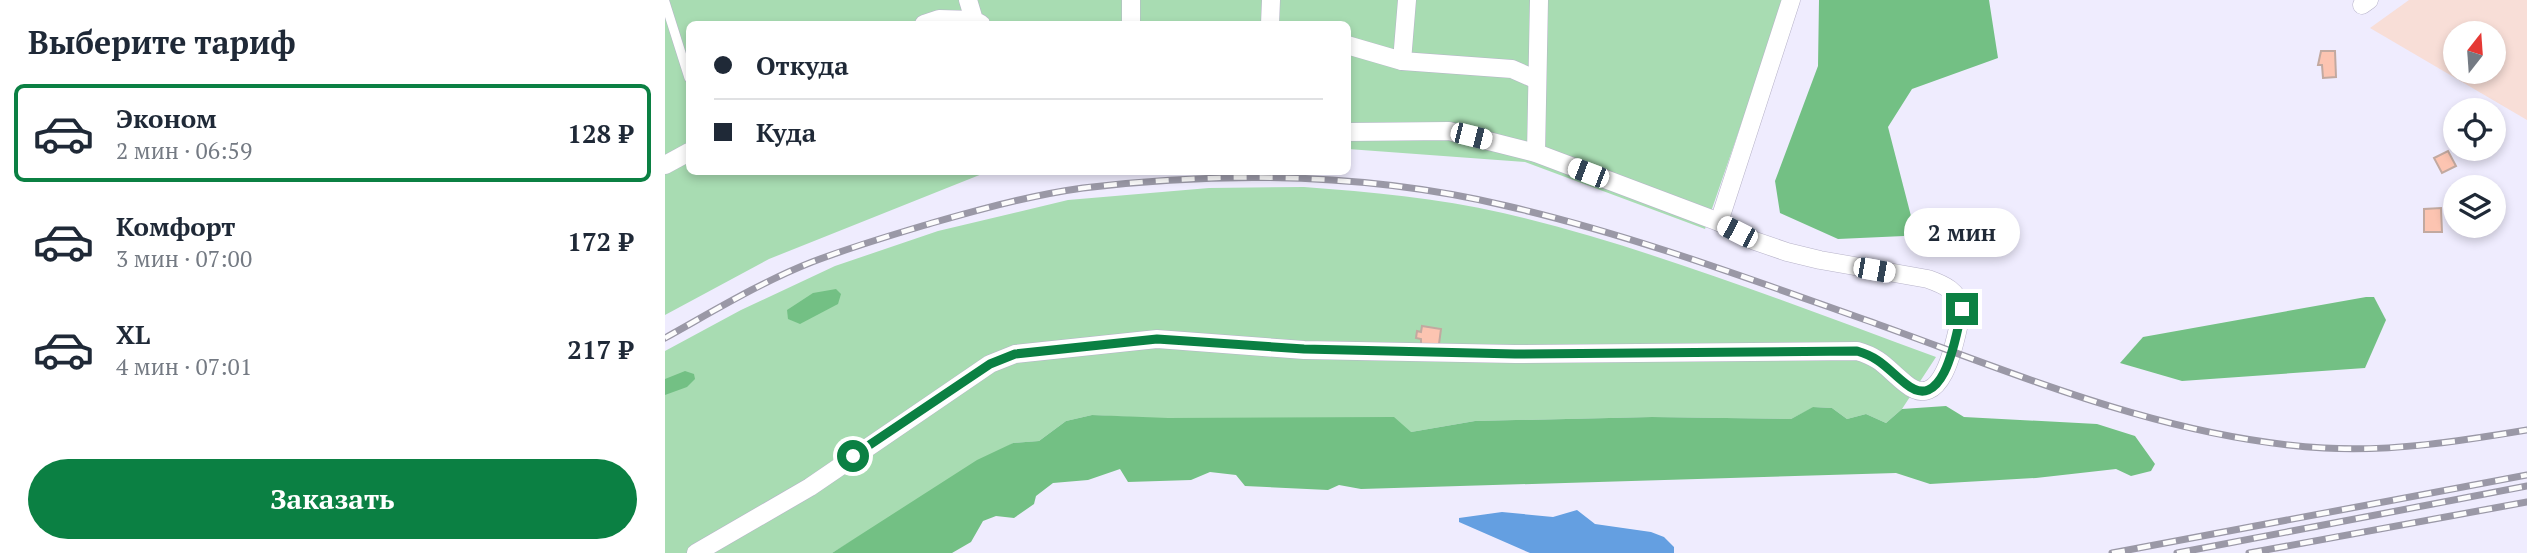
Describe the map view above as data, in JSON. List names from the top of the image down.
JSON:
{
  "north": "top",
  "page": {
    "heading": "Выберите тариф",
    "banner": ["Откуда", "Куда"],
    "list": [
      {
        "name": "Эконом",
        "note": "2 мин · 06:59",
        "value": "128 ₽"
      },
      {
        "name": "Комфорт",
        "note": "3 мин · 07:00",
        "value": "172 ₽"
      },
      {
        "name": "XL",
        "note": "4 мин · 07:01",
        "value": "217 ₽"
      }
    ],
    "bubble": "2 мин",
    "buttons": "Заказать"
  }
}
